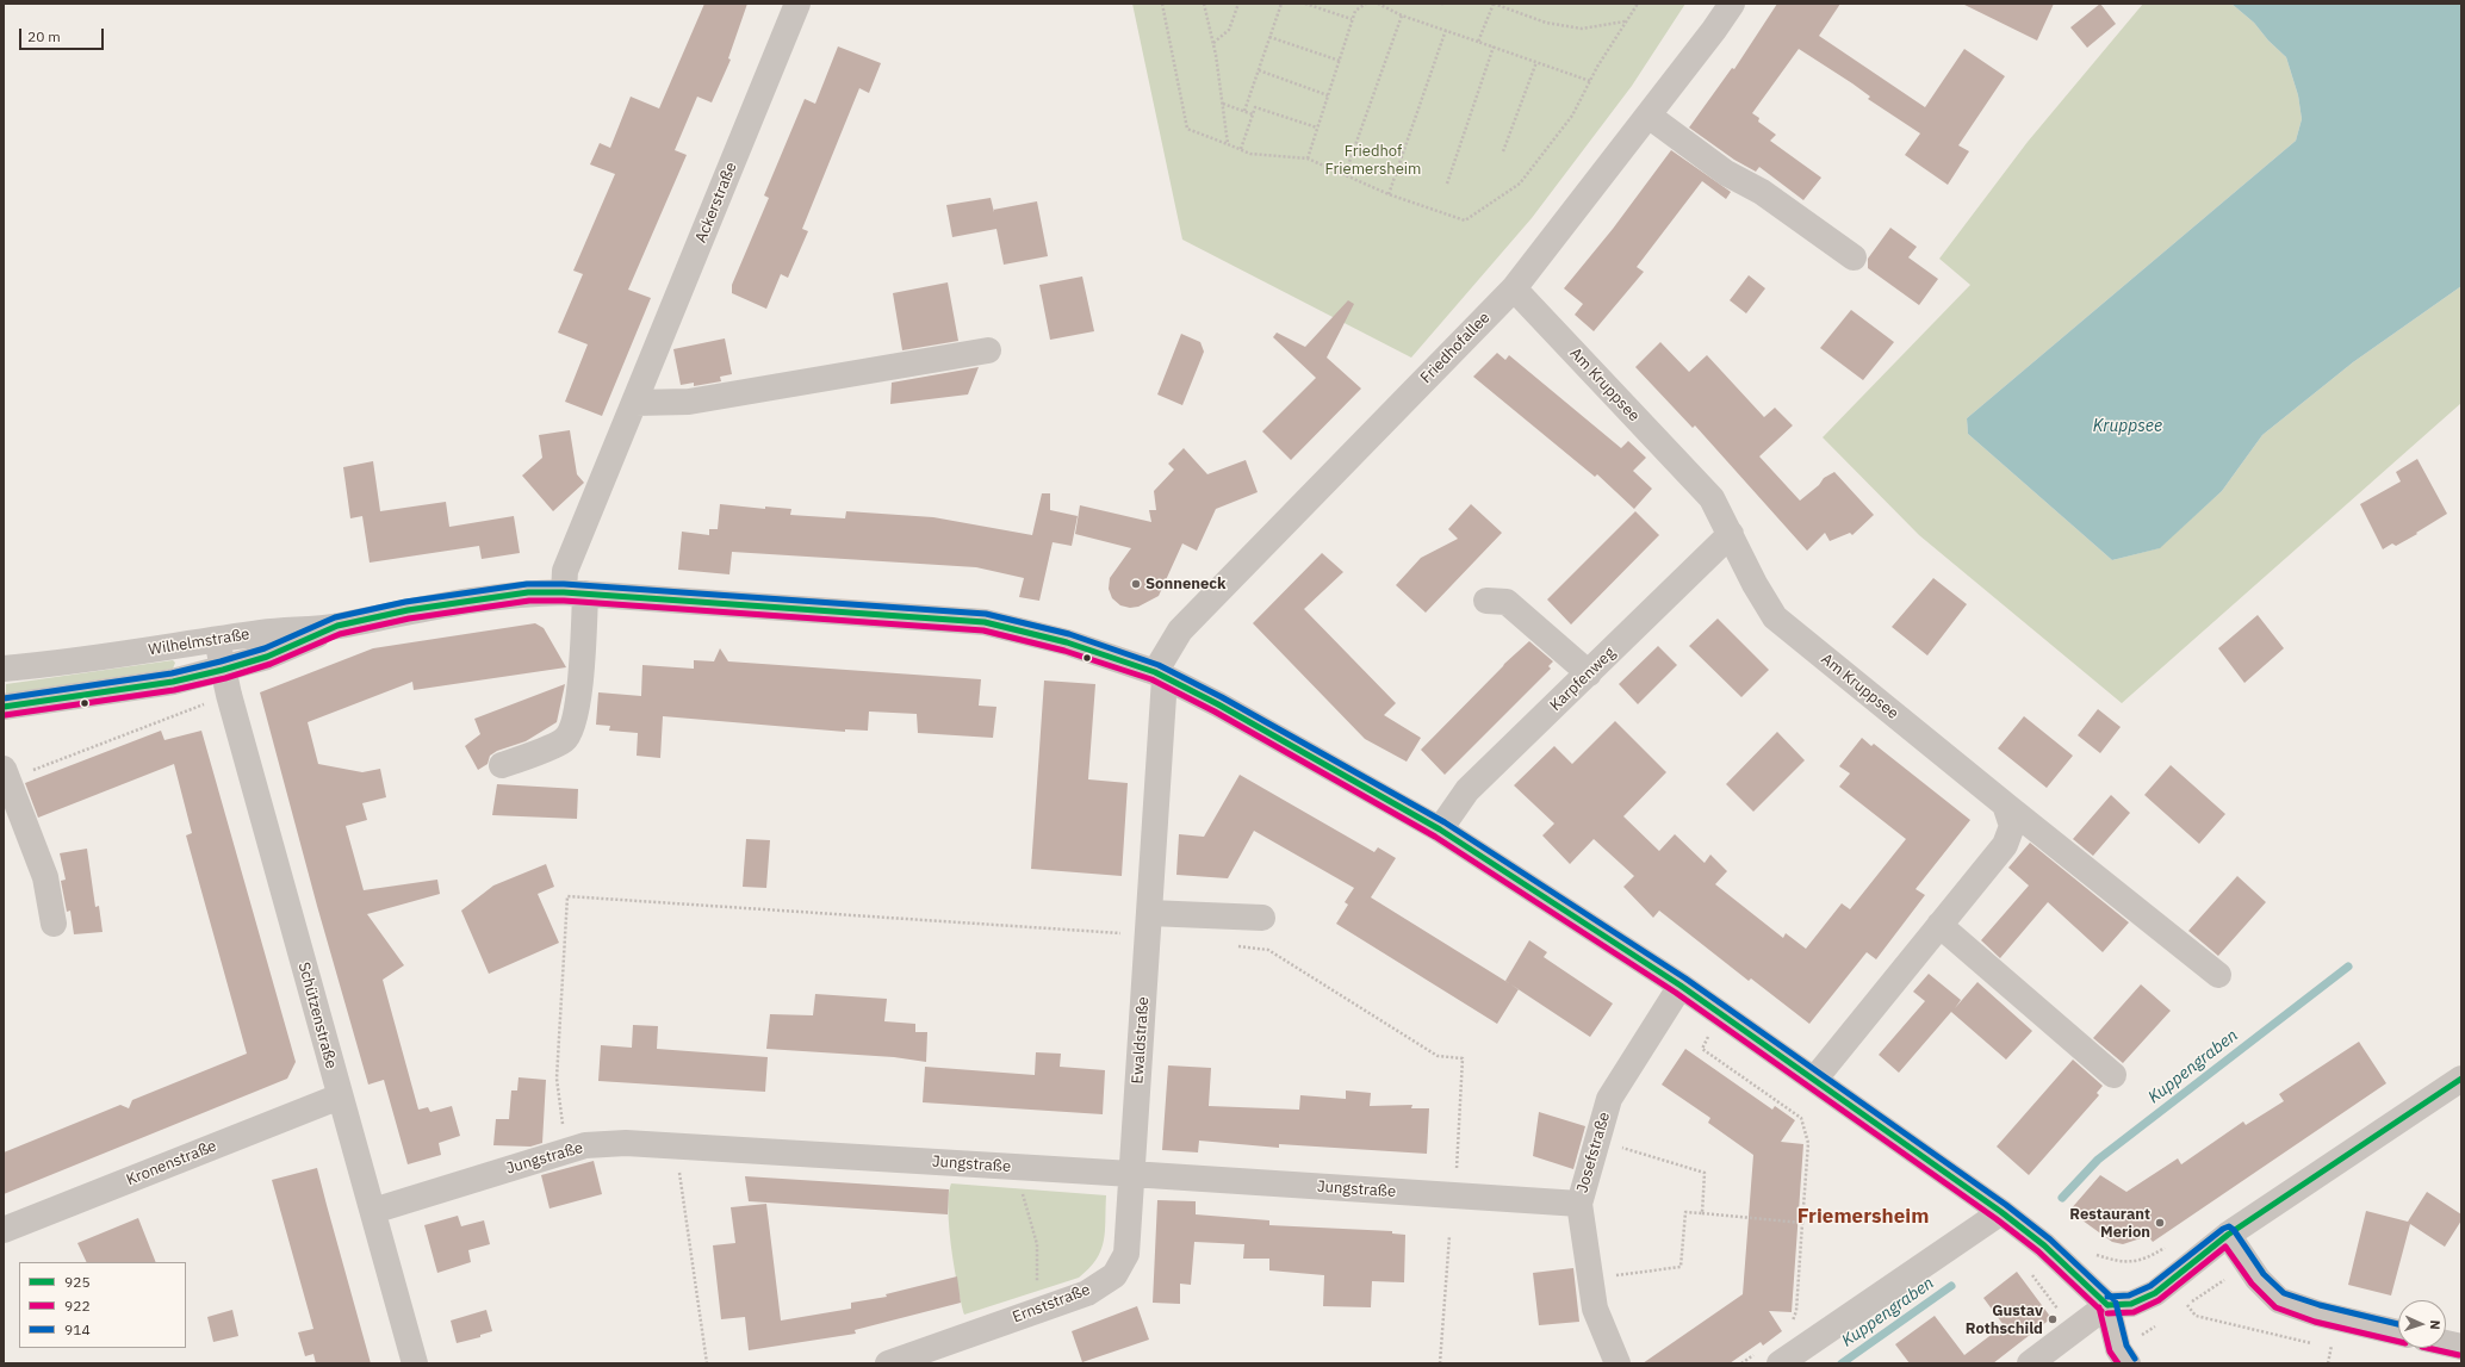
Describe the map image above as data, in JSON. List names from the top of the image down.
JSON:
{
  "streets": {
    "street": [
      "Ackerstraße",
      "Friedhofallee",
      "Am Kruppsee",
      "Wilhelmstraße",
      "Karpfenweg",
      "Schützenstraße",
      "Ewaldstraße",
      "Josefstraße",
      "Jungstraße",
      "Kronenstraße",
      "Ernststraße"
    ]
  },
  "crossings": [
    ["Ackerstraße", "Wilhelmstraße"],
    ["Friedhofallee", "Am Kruppsee"],
    ["Friedhofallee", "Wilhelmstraße"],
    ["Friedhofallee", "Ewaldstraße"],
    ["Am Kruppsee", "Karpfenweg"],
    ["Wilhelmstraße", "Karpfenweg"],
    ["Wilhelmstraße", "Schützenstraße"],
    ["Wilhelmstraße", "Ewaldstraße"],
    ["Wilhelmstraße", "Josefstraße"],
    ["Schützenstraße", "Jungstraße"],
    ["Schützenstraße", "Kronenstraße"],
    ["Ewaldstraße", "Jungstraße"],
    ["Ewaldstraße", "Ernststraße"],
    ["Josefstraße", "Jungstraße"],
    ["Jungstraße", "Ernststraße"]
  ],
  "districts": ["Friemersheim"],
  "water": ["Kruppsee", "Kuppengraben"],
  "parks": ["Friedhof Friemersheim"],
  "places": ["Sonneneck", "Restaurant Merion", "Gustav Rothschild"],
  "lines": ["transit line 914", "transit line 925", "transit line 922"],
  "legend": ["925", "922", "914"],
  "scale_bar": "20 m",
  "north": "right"
}
